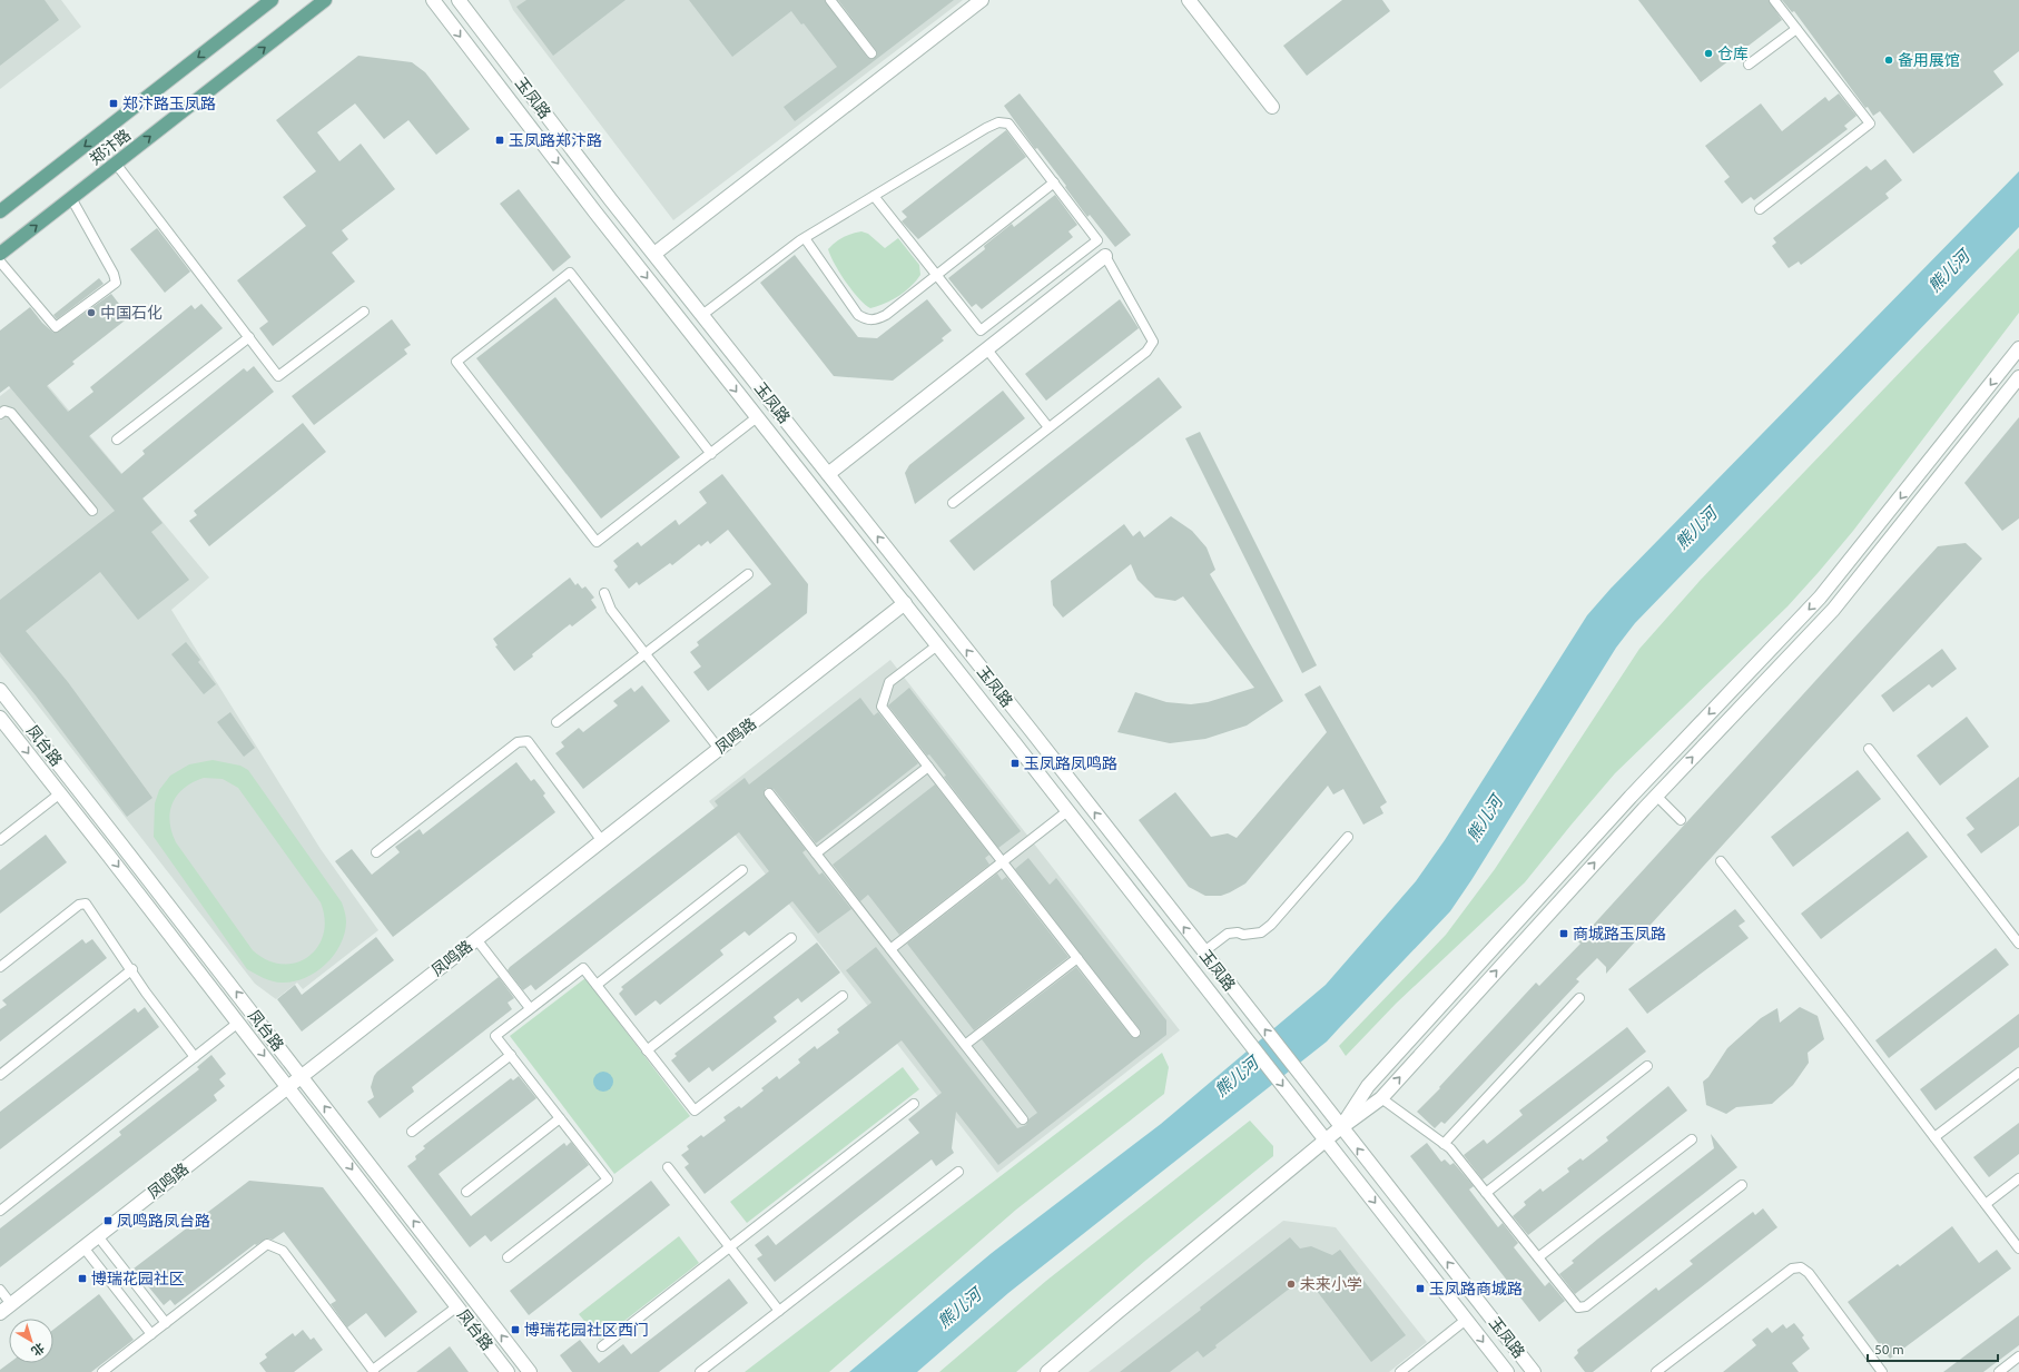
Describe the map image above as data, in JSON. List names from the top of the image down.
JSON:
{
  "streets": {
    "main road": ["郑汴路"],
    "street": ["玉凤路", "凤鸣路", "凤台路"]
  },
  "crossings": [
    ["玉凤路", "凤鸣路"],
    ["凤鸣路", "凤台路"]
  ],
  "water": ["熊儿河"],
  "places": {
    "other": [
      "仓库",
      "备用展馆",
      "中国石化",
      "未来小学"
    ],
    "transit": [
      "郑汴路玉凤路",
      "玉凤路郑汴路",
      "玉凤路凤鸣路",
      "商城路玉凤路",
      "凤鸣路凤台路",
      "博瑞花园社区",
      "玉凤路商城路",
      "博瑞花园社区西门"
    ]
  },
  "scale_bar": "50 m",
  "north": "bottom right"
}
